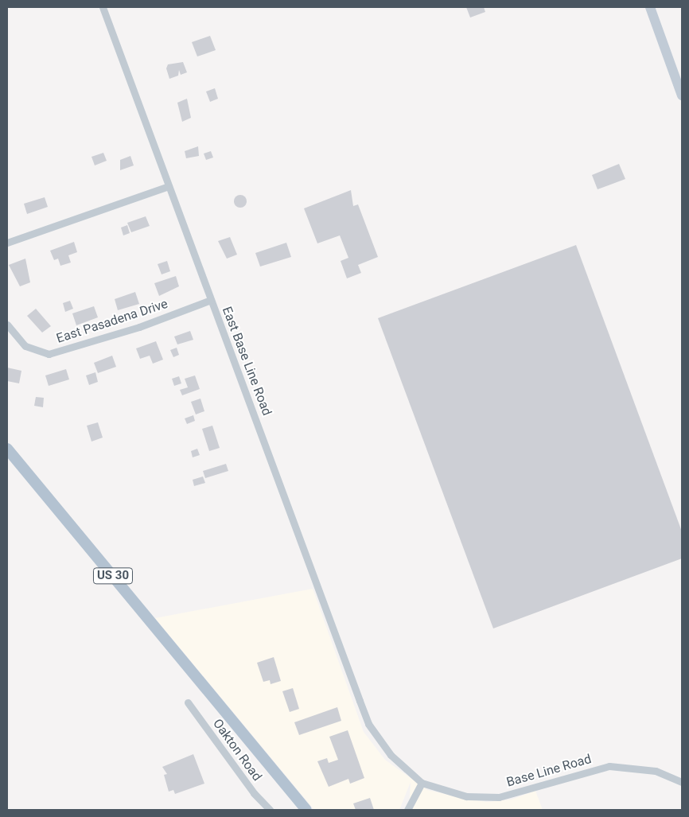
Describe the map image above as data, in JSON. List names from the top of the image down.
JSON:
{
  "streets": {
    "main road": ["US 30"],
    "street": [
      "East Pasadena Drive",
      "East Base Line Road",
      "Oakton Road",
      "Base Line Road"
    ]
  },
  "crossings": [
    ["East Pasadena Drive", "East Base Line Road"],
    ["East Base Line Road", "Base Line Road"]
  ]
}
